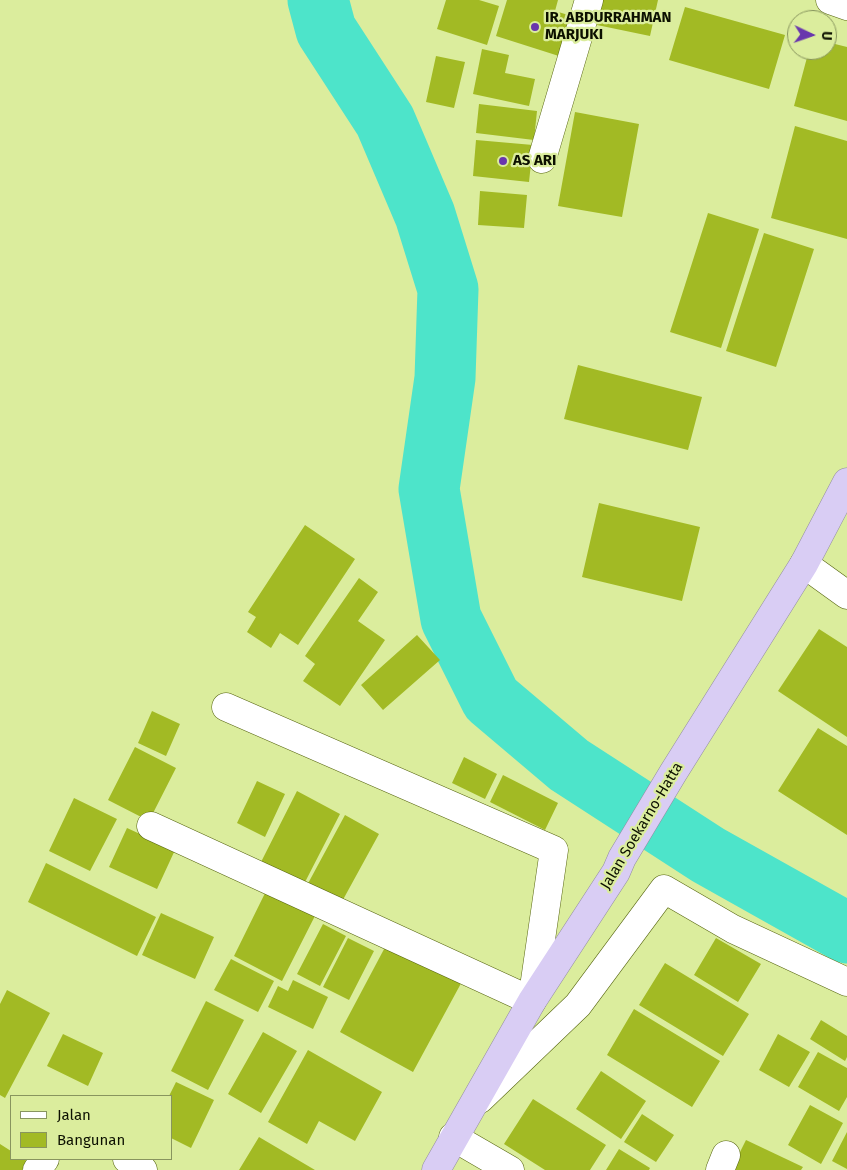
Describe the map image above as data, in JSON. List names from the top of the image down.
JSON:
{
  "streets": {
    "highway": ["Jalan Soekarno-Hatta"]
  },
  "places": ["IR. ABDURRAHMAN MARJUKI", "AS ARI"],
  "legend": ["Jalan", "Bangunan"],
  "north": "right"
}
